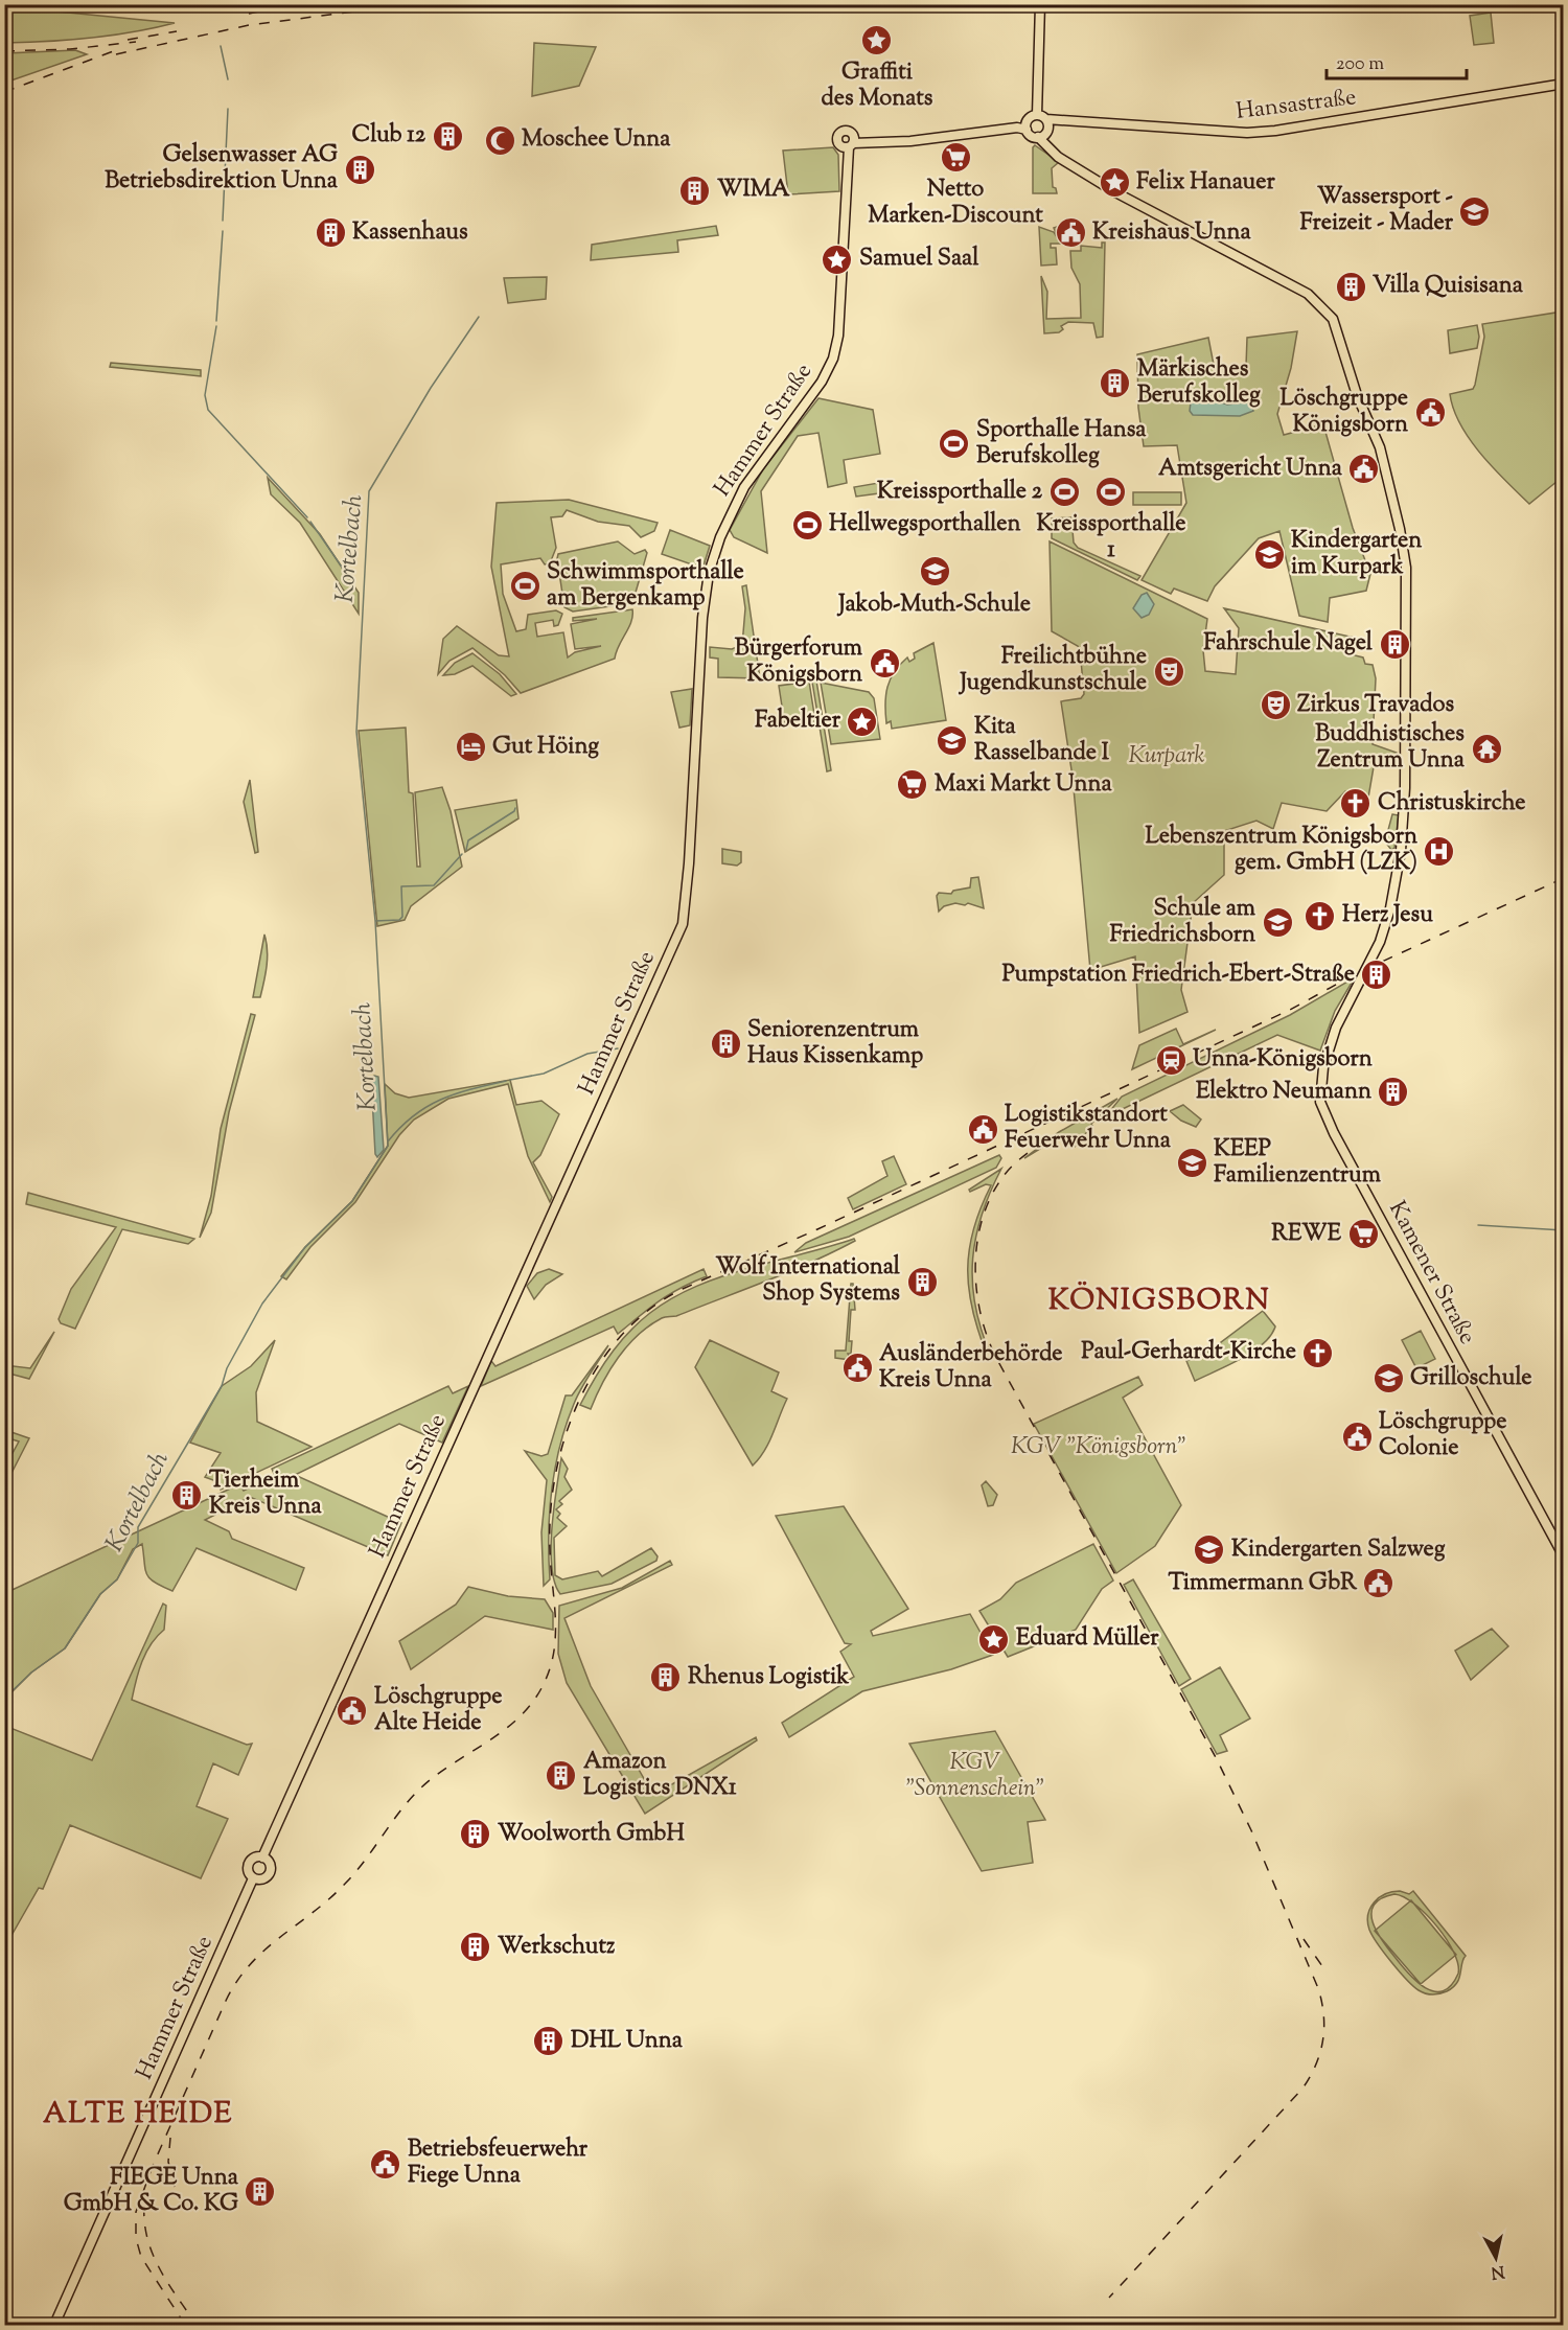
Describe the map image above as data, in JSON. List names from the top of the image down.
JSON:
{
  "streets": {
    "main road": ["Hansastraße", "Hammer Straße", "Kamener Straße"]
  },
  "crossings": [
    ["Hansastraße", "Kamener Straße"]
  ],
  "districts": ["KÖNIGSBORN", "ALTE HEIDE"],
  "water": ["Kortelbach"],
  "parks": ["Kurpark", "KGV \"Königsborn\"", "KGV \"Sonnenschein\""],
  "places": {
    "place": [
      "Graffiti des Monats",
      "Felix Hanauer",
      "Samuel Saal",
      "Fabeltier",
      "Eduard Müller"
    ],
    "building": [
      "Club 12",
      "Gelsenwasser AG Betriebsdirektion Unna",
      "WIMA",
      "Kassenhaus",
      "Villa Quisisana",
      "Märkisches Berufskolleg",
      "Fahrschule Nagel",
      "Pumpstation Friedrich-Ebert-Straße",
      "Seniorenzentrum Haus Kissenkamp",
      "Elektro Neumann",
      "Wolf International Shop Systems",
      "Tierheim Kreis Unna",
      "Rhenus Logistik",
      "Amazon Logistics DNX1",
      "Woolworth GmbH",
      "Werkschutz",
      "DHL Unna",
      "FIEGE Unna GmbH & Co. KG"
    ],
    "mosque": ["Moschee Unna"],
    "supermarket": ["Netto Marken-Discount", "Maxi Markt Unna", "REWE"],
    "school or university": [
      "Wassersport - Freizeit - Mader",
      "Kindergarten im Kurpark",
      "Jakob-Muth-Schule",
      "Kita Rasselbande I",
      "Schule am Friedrichsborn",
      "KEEP Familienzentrum",
      "Grilloschule",
      "Kindergarten Salzweg"
    ],
    "public building": [
      "Kreishaus Unna",
      "Löschgruppe Königsborn",
      "Amtsgericht Unna",
      "Bürgerforum Königsborn",
      "Logistikstandort Feuerwehr Unna",
      "Ausländerbehörde Kreis Unna",
      "Löschgruppe Colonie",
      "Timmermann GbR",
      "Löschgruppe Alte Heide",
      "Betriebsfeuerwehr Fiege Unna"
    ],
    "sports": [
      "Sporthalle Hansa Berufskolleg",
      "Kreissporthalle 1",
      "Kreissporthalle 2",
      "Hellwegsporthallen",
      "Schwimmsporthalle am Bergenkamp"
    ],
    "theatre": ["Freilichtbühne Jugendkunstschule", "Zirkus Travados"],
    "hotel": ["Gut Höing"],
    "temple": ["Buddhistisches Zentrum Unna"],
    "church": ["Christuskirche", "Herz Jesu", "Paul-Gerhardt-Kirche"],
    "hospital": ["Lebenszentrum Königsborn gem. GmbH (LZK)"],
    "station": ["Unna-Königsborn"]
  },
  "scale_bar": "200 m",
  "north": "bottom"
}
